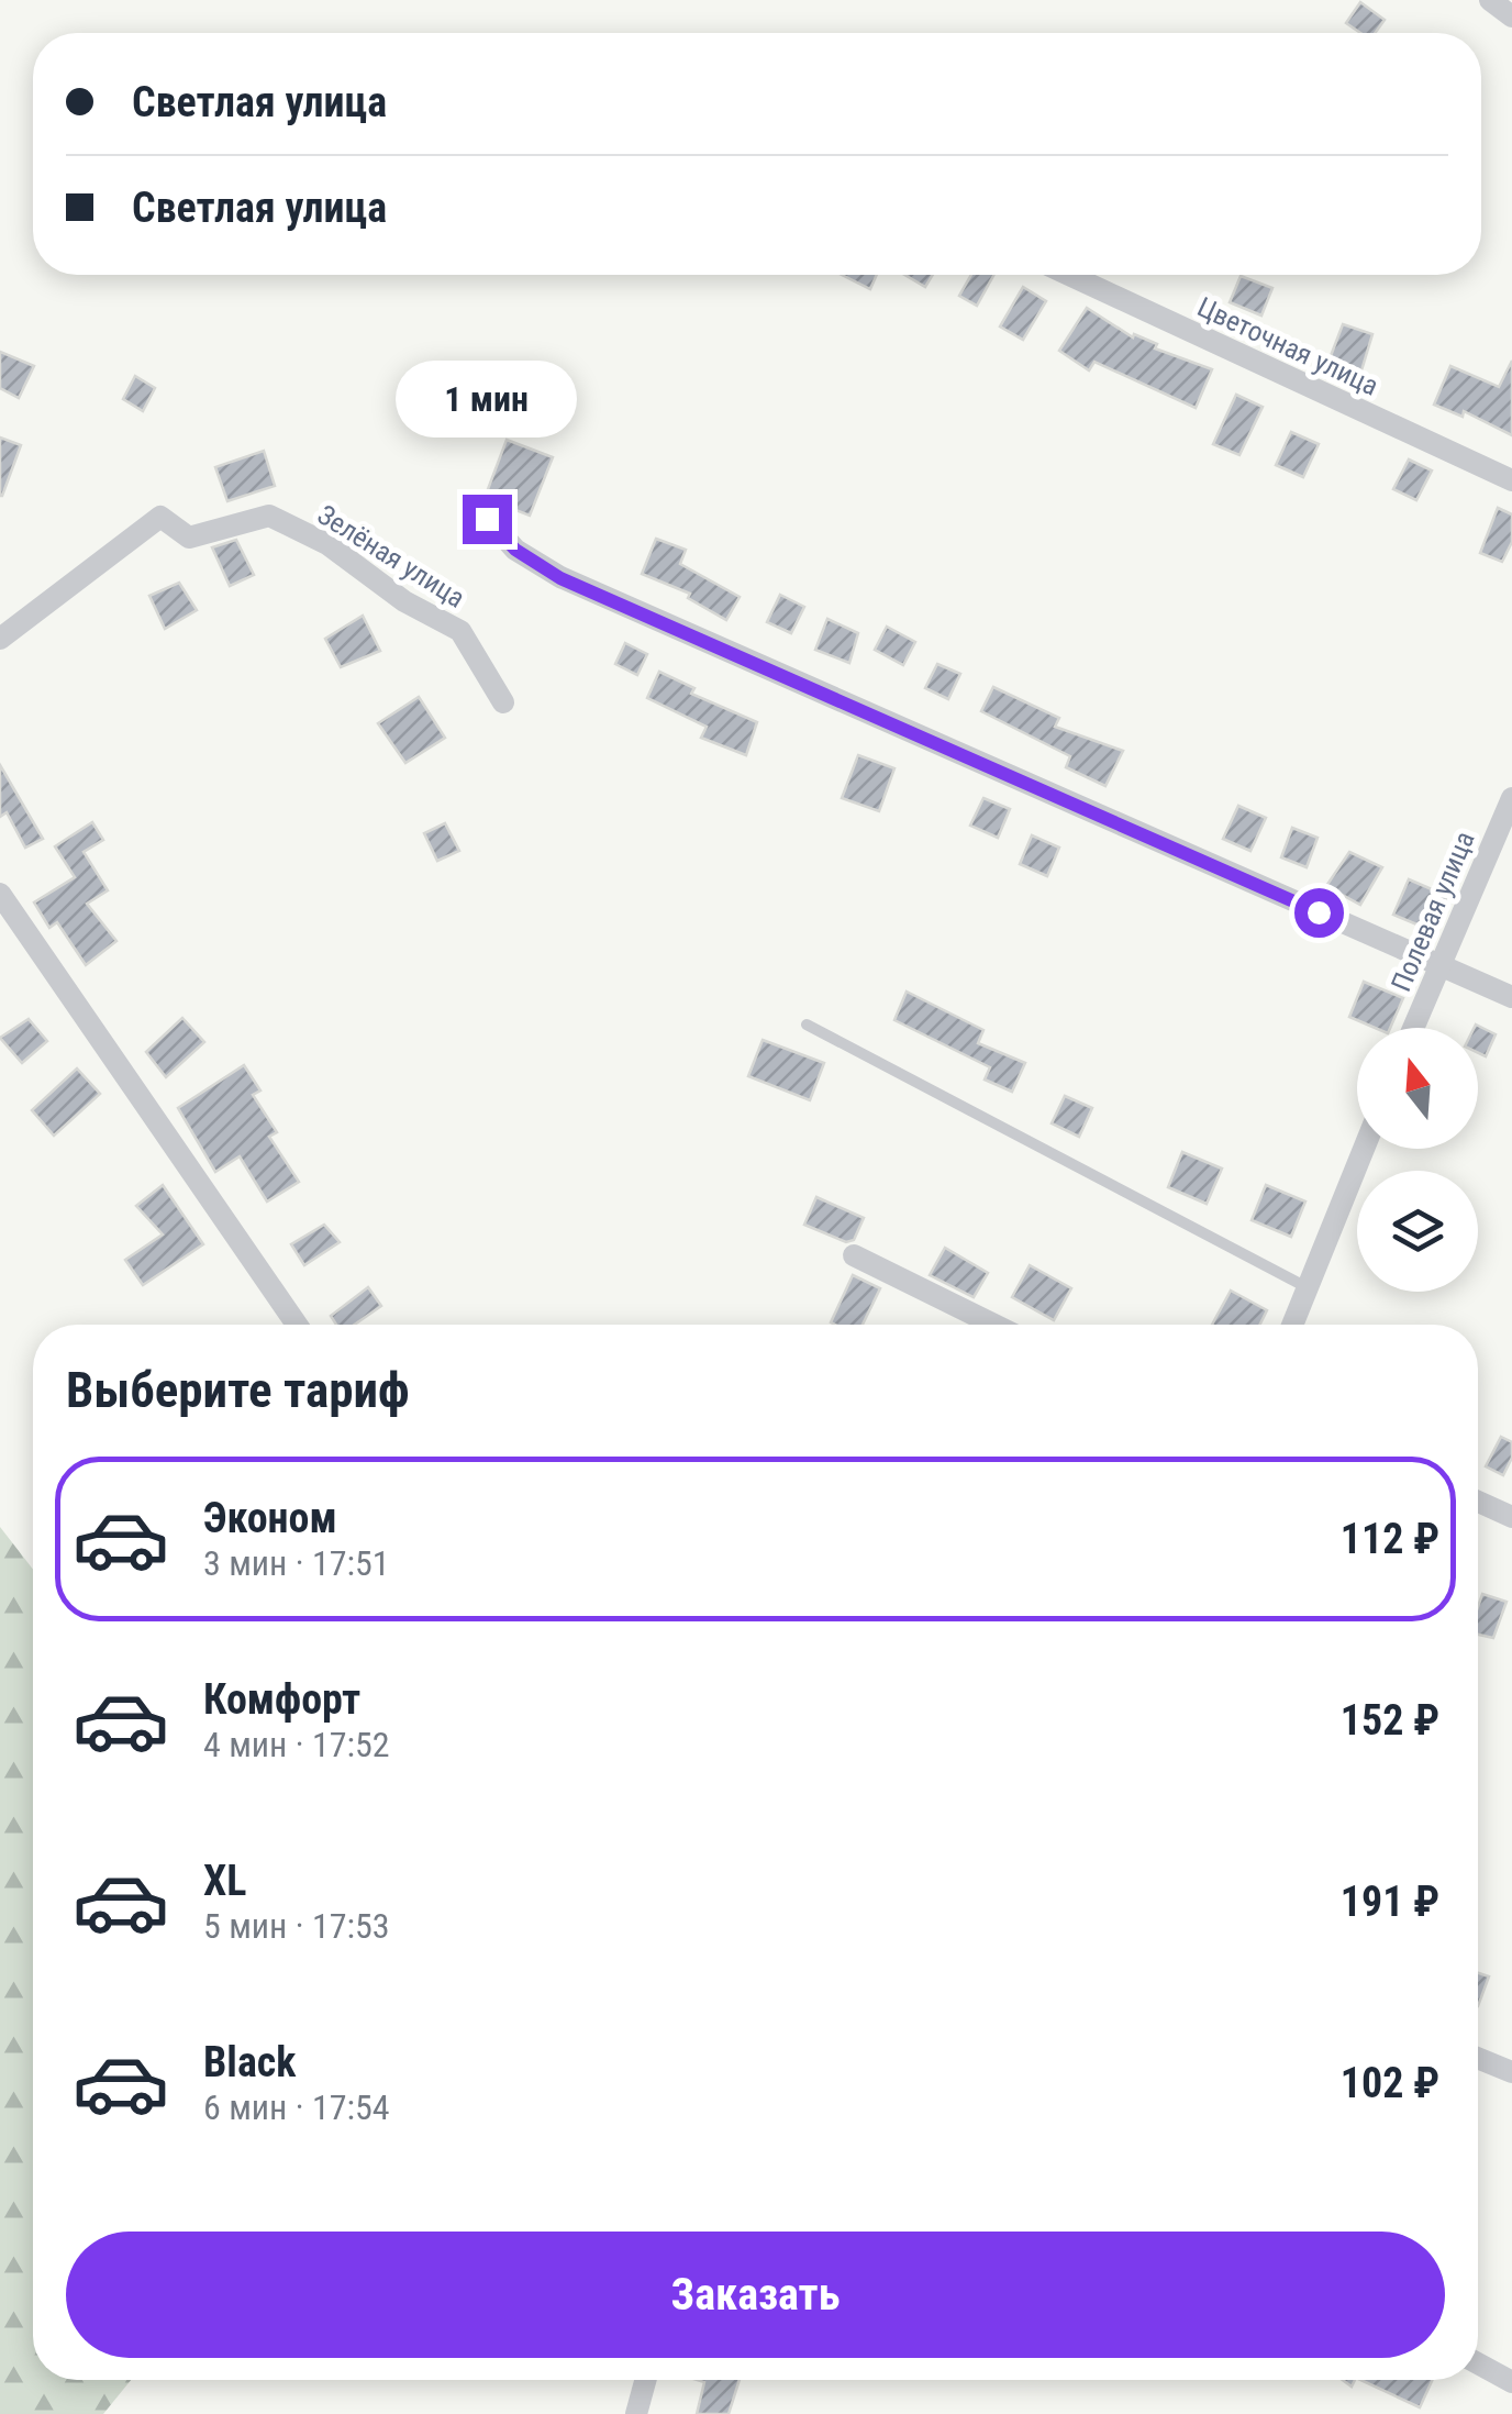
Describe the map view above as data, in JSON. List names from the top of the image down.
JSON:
{
  "streets": {
    "street": ["Цветочная улица", "Зелёная улица", "Полевая улица"]
  },
  "north": "top",
  "page": {
    "banner": ["Светлая улица", "Светлая улица"],
    "bubble": "1 мин",
    "heading": "Выберите тариф",
    "list": [
      {
        "name": "Эконом",
        "note": "3 мин · 17:51",
        "value": "112 ₽"
      },
      {
        "name": "Комфорт",
        "note": "4 мин · 17:52",
        "value": "152 ₽"
      },
      {
        "name": "XL",
        "note": "5 мин · 17:53",
        "value": "191 ₽"
      },
      {
        "name": "Black",
        "note": "6 мин · 17:54",
        "value": "102 ₽"
      }
    ],
    "buttons": "Заказать"
  }
}
